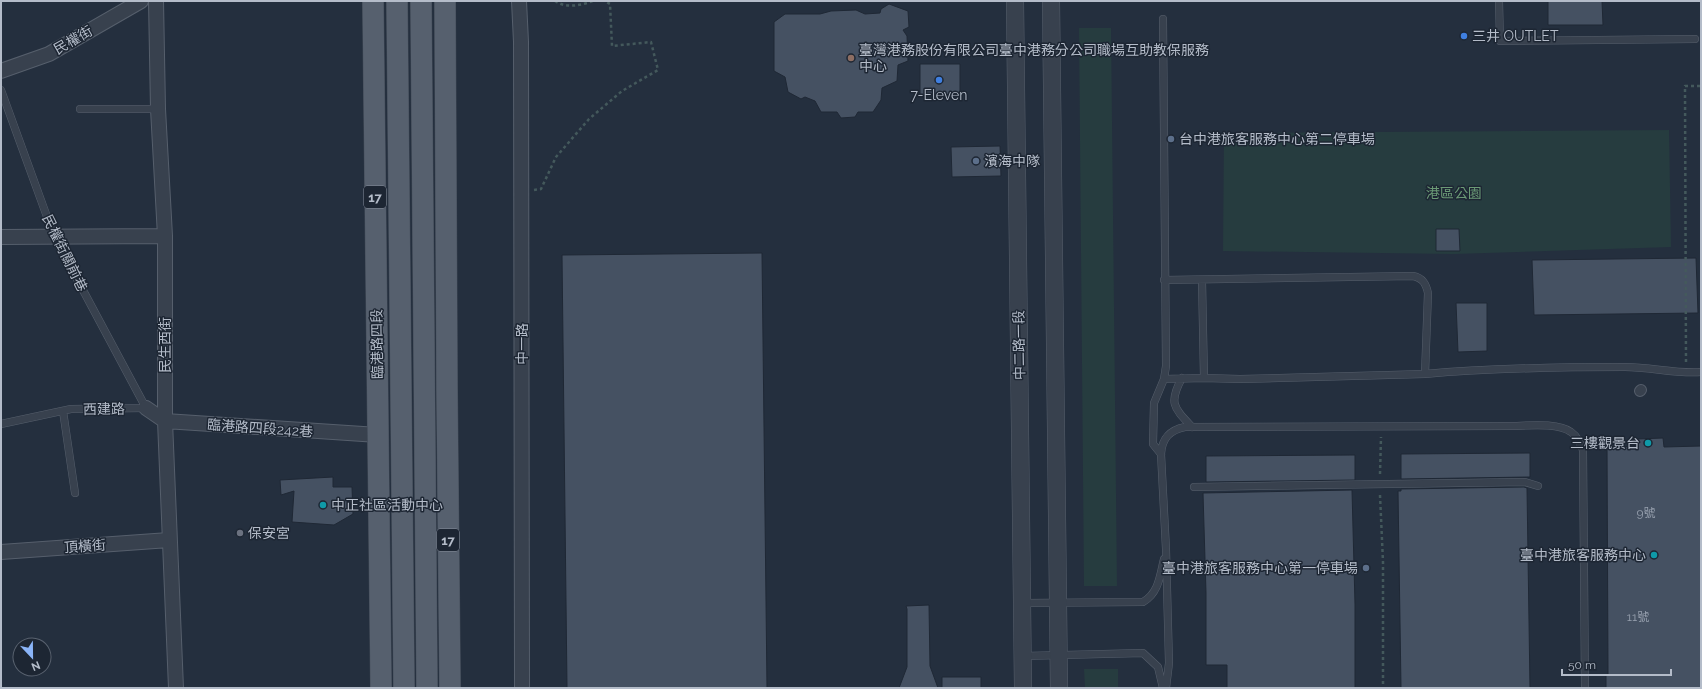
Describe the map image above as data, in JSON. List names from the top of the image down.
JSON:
{
  "streets": {
    "main road": ["17", "臨港路四段"],
    "street": [
      "民權街",
      "中一路",
      "民生西街",
      "中二路一段",
      "臨港路四段242巷",
      "頂橫街"
    ],
    "lane": ["民權街關前巷", "西建路"]
  },
  "crossings": [
    ["民權街關前巷", "西建路"],
    ["臨港路四段", "臨港路四段242巷"],
    ["民生西街", "臨港路四段242巷"],
    ["民生西街", "頂橫街"]
  ],
  "parks": ["港區公園"],
  "places": [
    "三井 OUTLET",
    "臺灣港務股份有限公司臺中港務分公司職場互助教保服務 中心",
    "7-Eleven",
    "台中港旅客服務中心第二停車場",
    "濱海中隊",
    "三樓觀景台",
    "中正社區活動中心",
    "保安宮",
    "臺中港旅客服務中心",
    "臺中港旅客服務中心第一停車場"
  ],
  "house_numbers": ["9號", "11號"],
  "scale_bar": "50 m",
  "north": "bottom"
}
